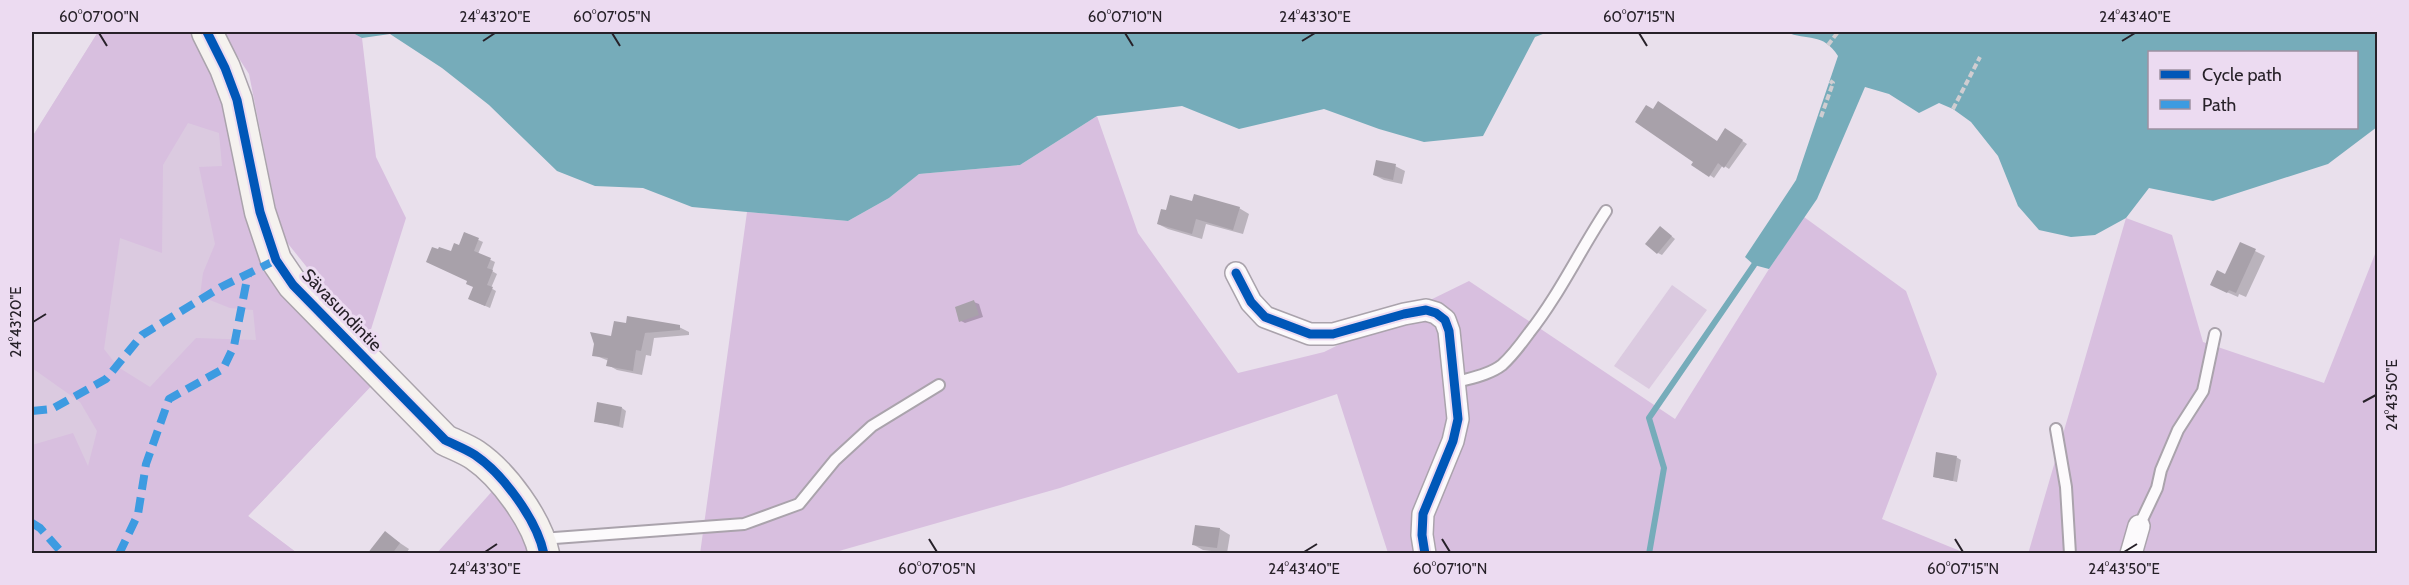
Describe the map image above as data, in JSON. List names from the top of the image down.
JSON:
{
  "streets": {
    "street": ["Sävasundintie"]
  },
  "legend": ["Cycle path", "Path"],
  "coordinates": [
    "60°07'00\"N",
    "24°43'20\"E",
    "60°07'05\"N",
    "60°07'10\"N",
    "24°43'30\"E",
    "60°07'15\"N",
    "24°43'40\"E",
    "24°43'50\"E"
  ]
}
